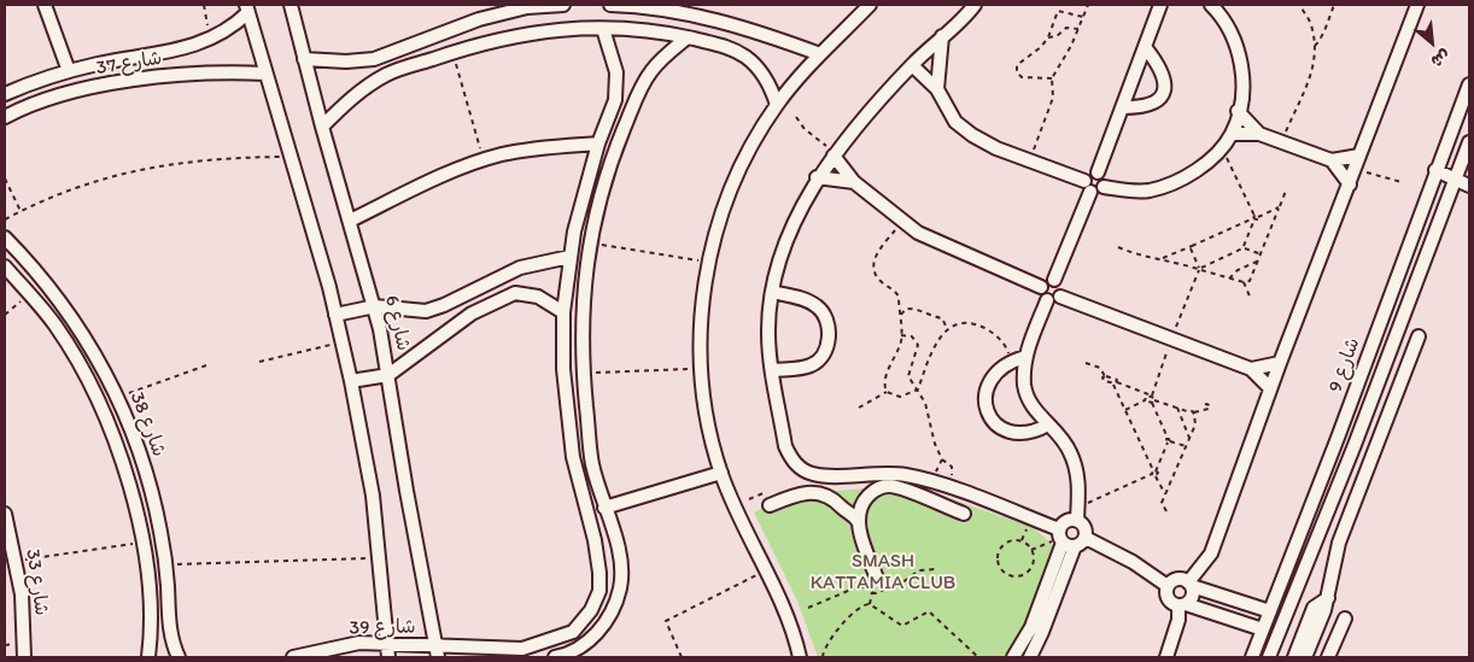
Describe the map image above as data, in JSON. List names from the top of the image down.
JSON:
{
  "streets": {
    "street": [
      "شارع 37",
      "شارع 6",
      "شارع 9",
      "شارع 38",
      "شارع 33",
      "شارع 39"
    ]
  },
  "crossings": [
    ["شارع 6", "شارع 39"]
  ],
  "parks": ["SMASH KATTAMIA CLUB"],
  "north": "bottom right"
}
